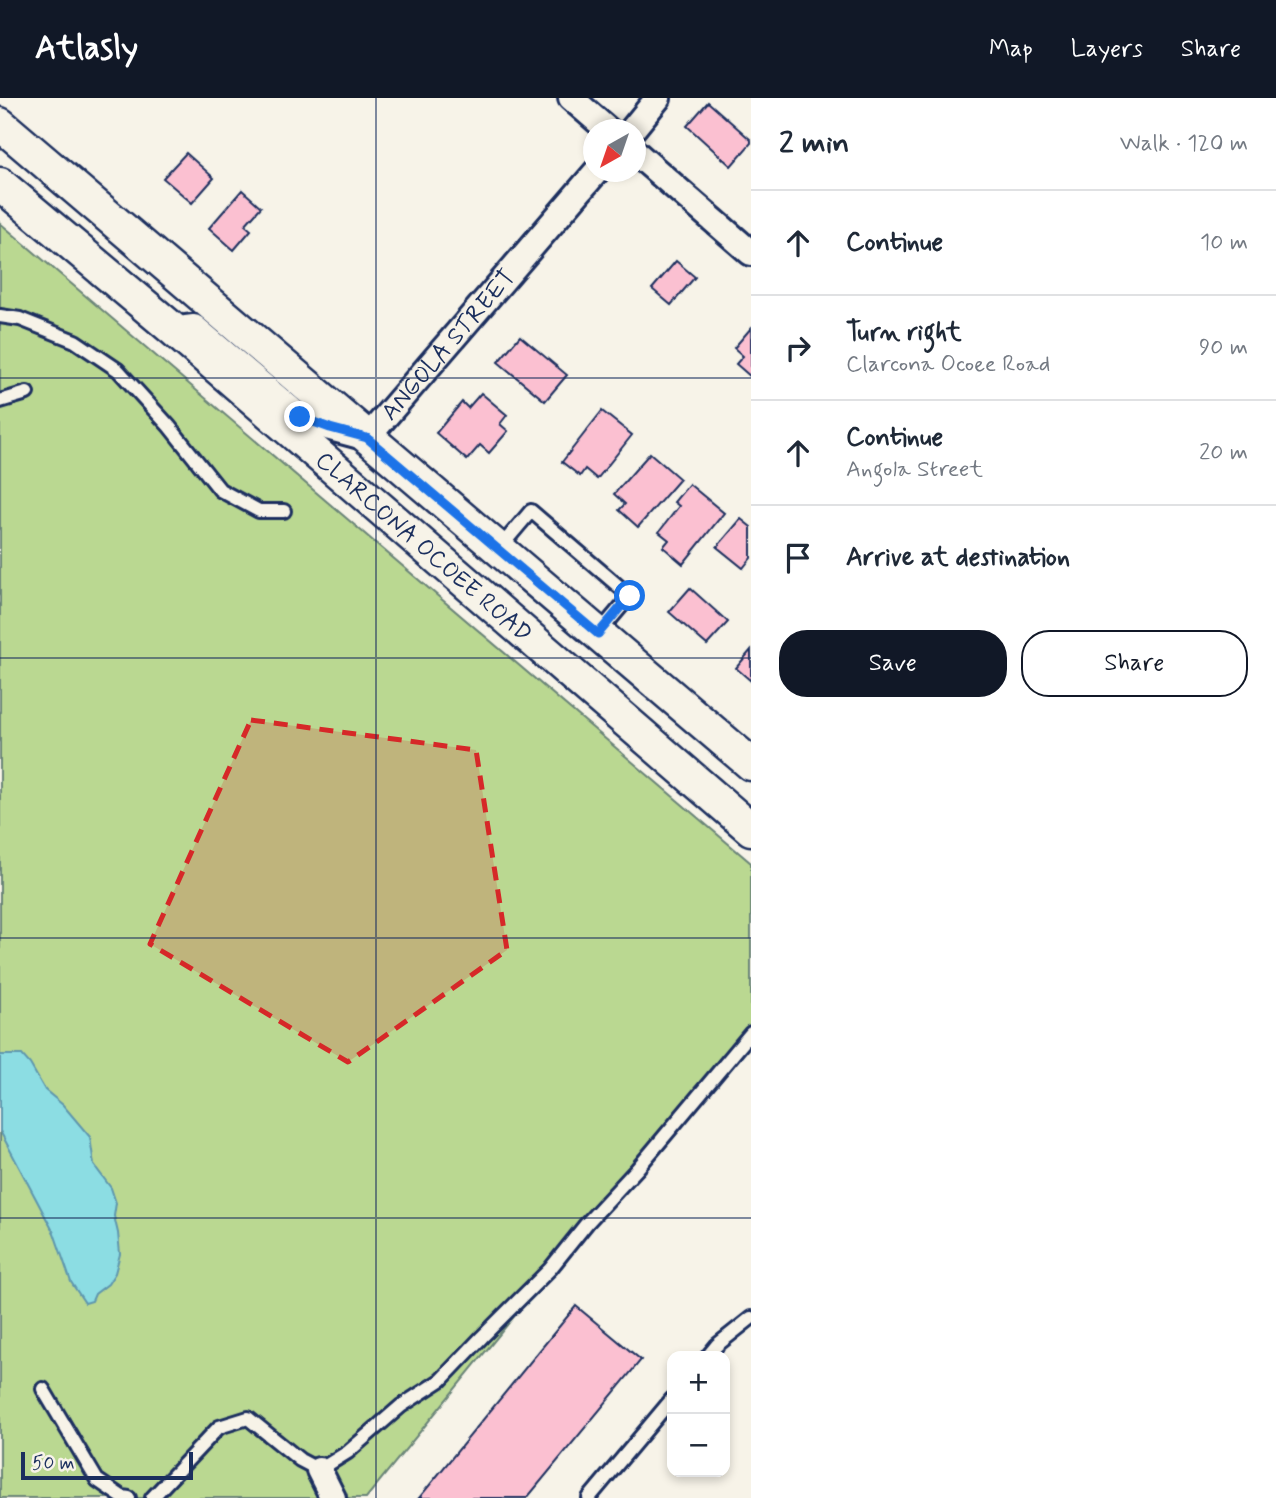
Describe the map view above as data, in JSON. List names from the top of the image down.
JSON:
{
  "streets": {
    "street": ["ANGOLA STREET", "CLARCONA OCOEE ROAD"]
  },
  "crossings": [
    ["ANGOLA STREET", "CLARCONA OCOEE ROAD"]
  ],
  "scale_bar": "50 m",
  "north": "bottom left",
  "page": {
    "header": "Atlasly",
    "nav": ["Map", "Layers", "Share"],
    "heading": ["2 min", "Walk · 120 m"],
    "list": [
      ["Continue", "10 m"],
      ["Turn right", "Clarcona Ocoee Road", "90 m"],
      ["Continue", "Angola Street", "20 m"],
      "Arrive at destination"
    ],
    "buttons": ["Save", "Share"],
    "map_buttons": ["+", "−"],
    "scale": "50 m"
  }
}
